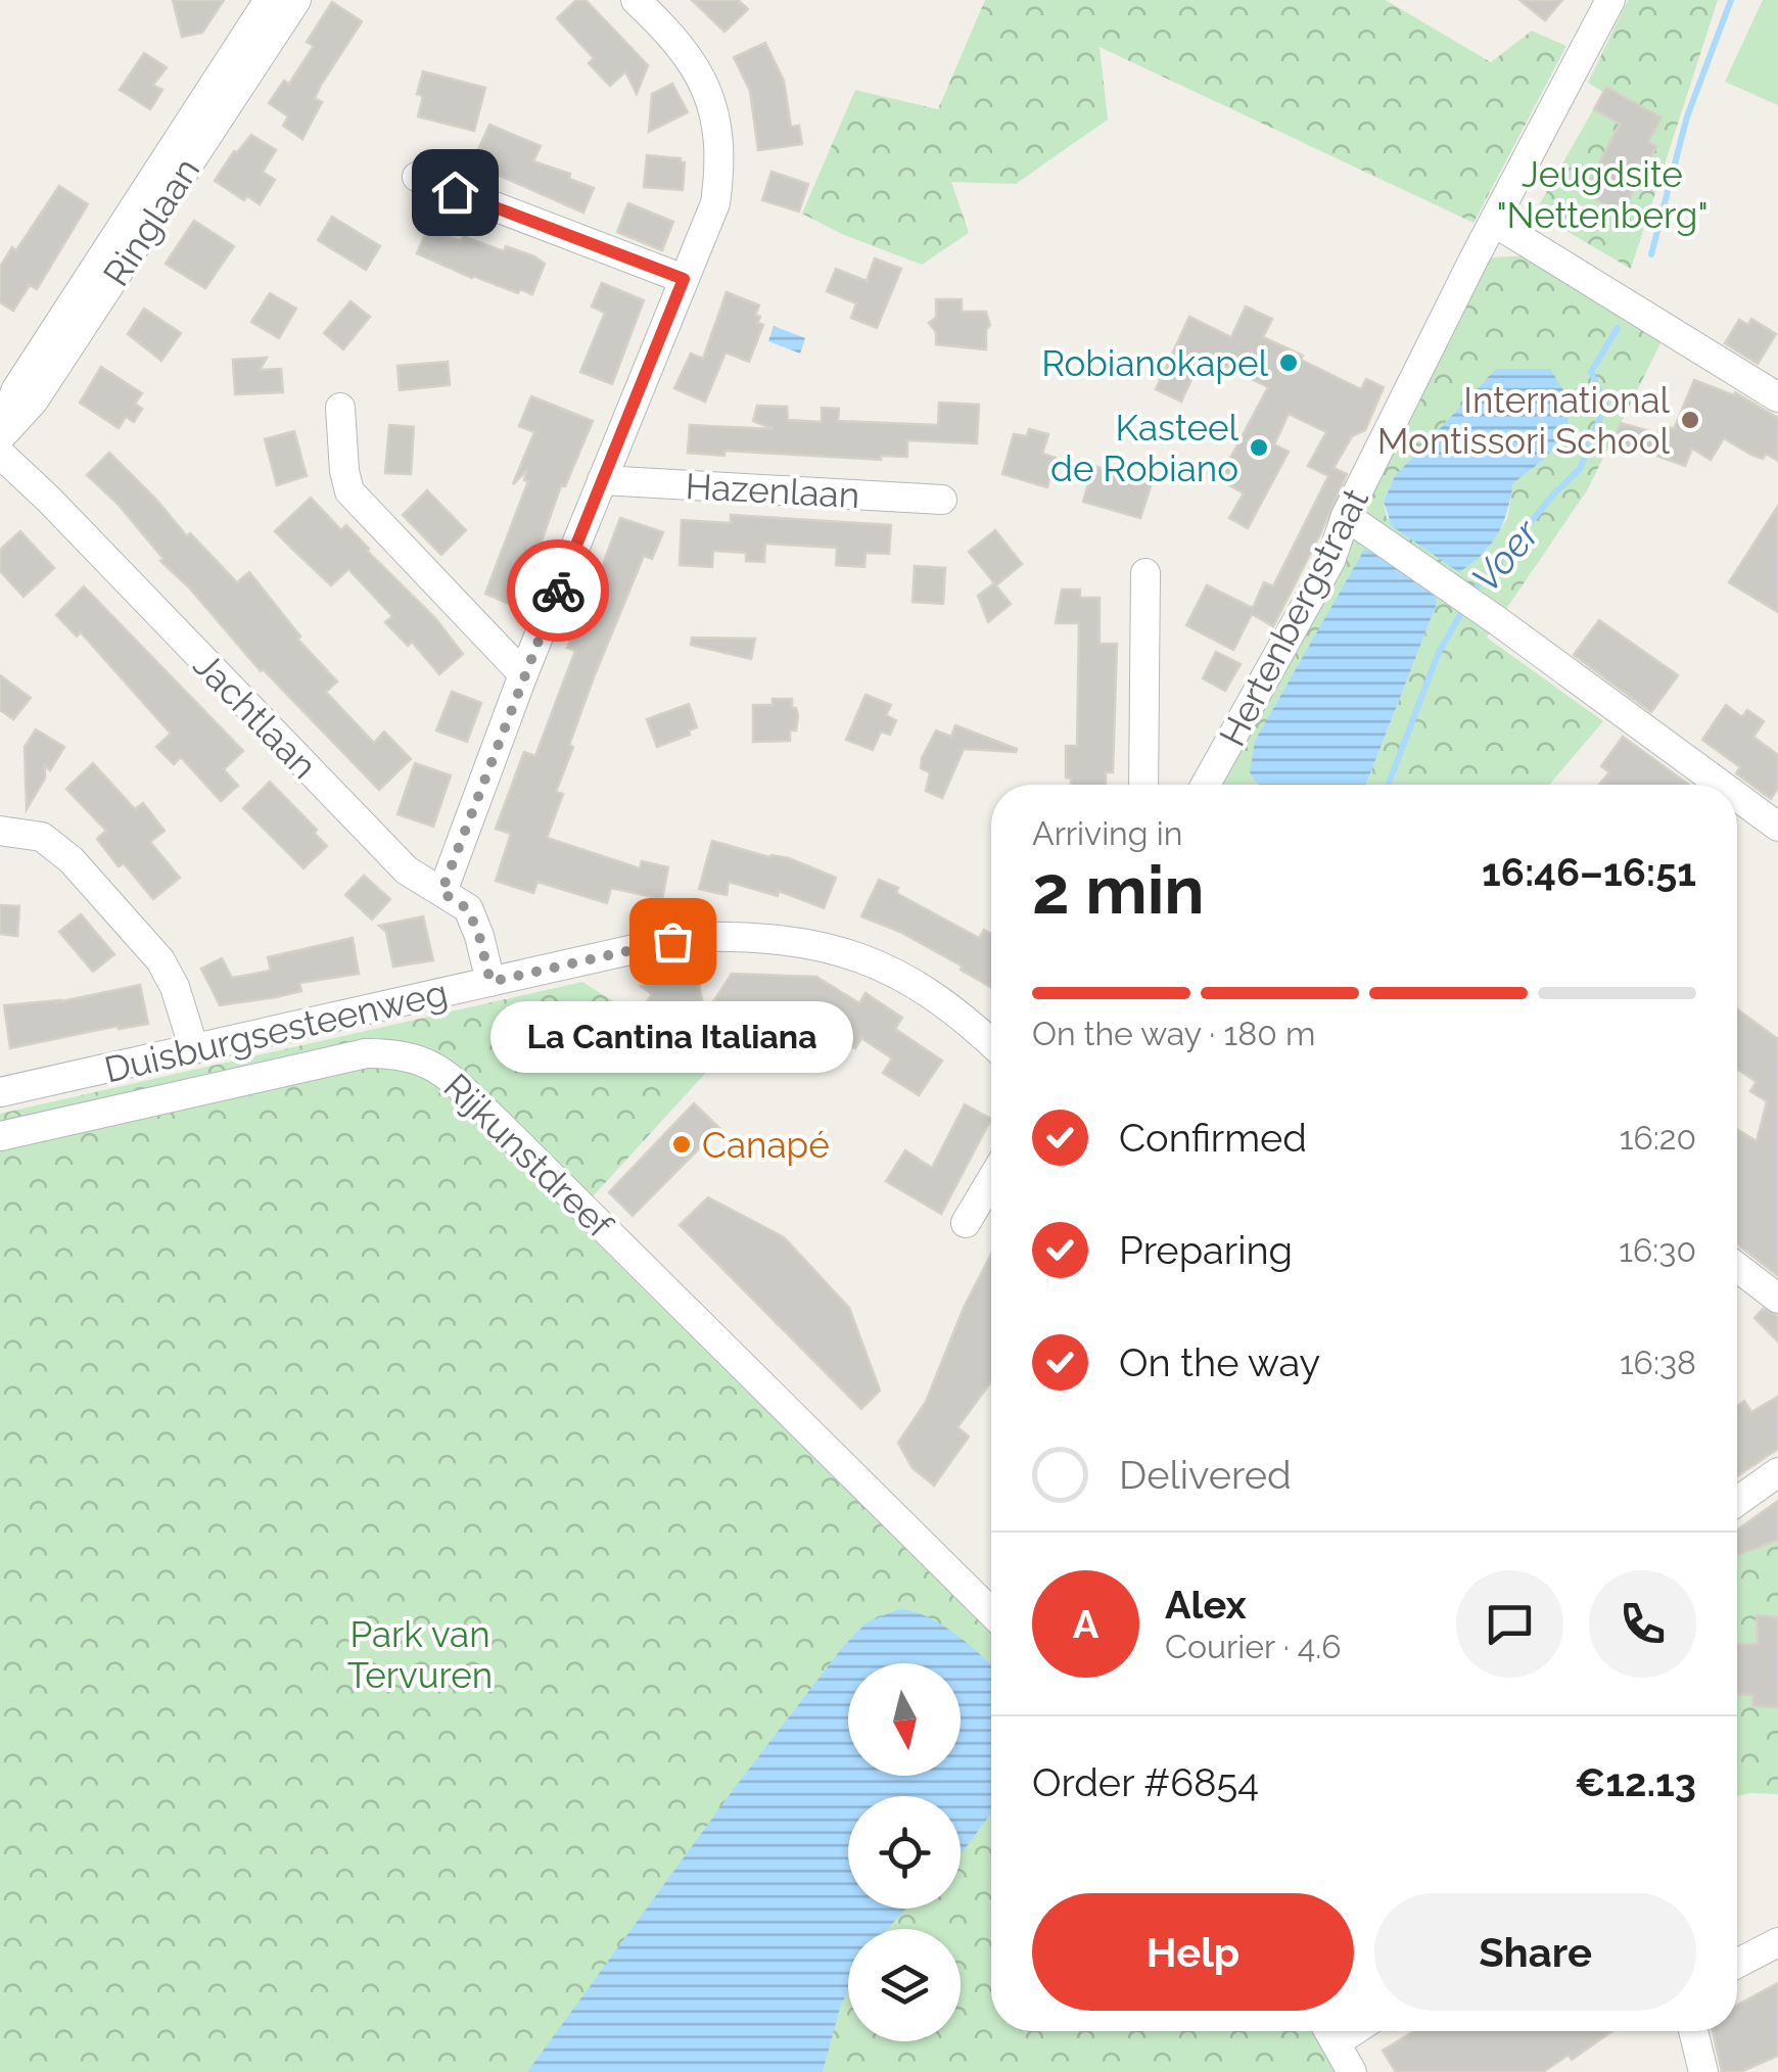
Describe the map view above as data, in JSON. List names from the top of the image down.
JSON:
{
  "streets": {
    "street": [
      "Ringlaan",
      "Hazenlaan",
      "Hertenbergstraat",
      "Jachtlaan",
      "Duisburgsesteenweg",
      "Rijkunstdreef"
    ]
  },
  "crossings": [
    ["Jachtlaan", "Duisburgsesteenweg"]
  ],
  "water": ["Voer"],
  "parks": ["Jeugdsite \"Nettenberg\"", "Park van Tervuren"],
  "places": [
    "Robianokapel",
    "International Montissori School",
    "Kasteel de Robiano",
    "La Cantina Italiana",
    "Canapé"
  ],
  "north": "bottom",
  "page": {
    "heading": ["2 min", "Arriving in", "16:46–16:51"],
    "panel": [
      "Alex",
      "Courier · 4.6",
      "Order #6854",
      "€12.13"
    ],
    "bar": "On the way · 180 m",
    "bubble": "La Cantina Italiana",
    "list": [
      ["Confirmed", "16:20"],
      ["Preparing", "16:30"],
      ["On the way", "16:38"],
      "Delivered"
    ],
    "round": "A",
    "buttons": ["Help", "Share"]
  }
}
